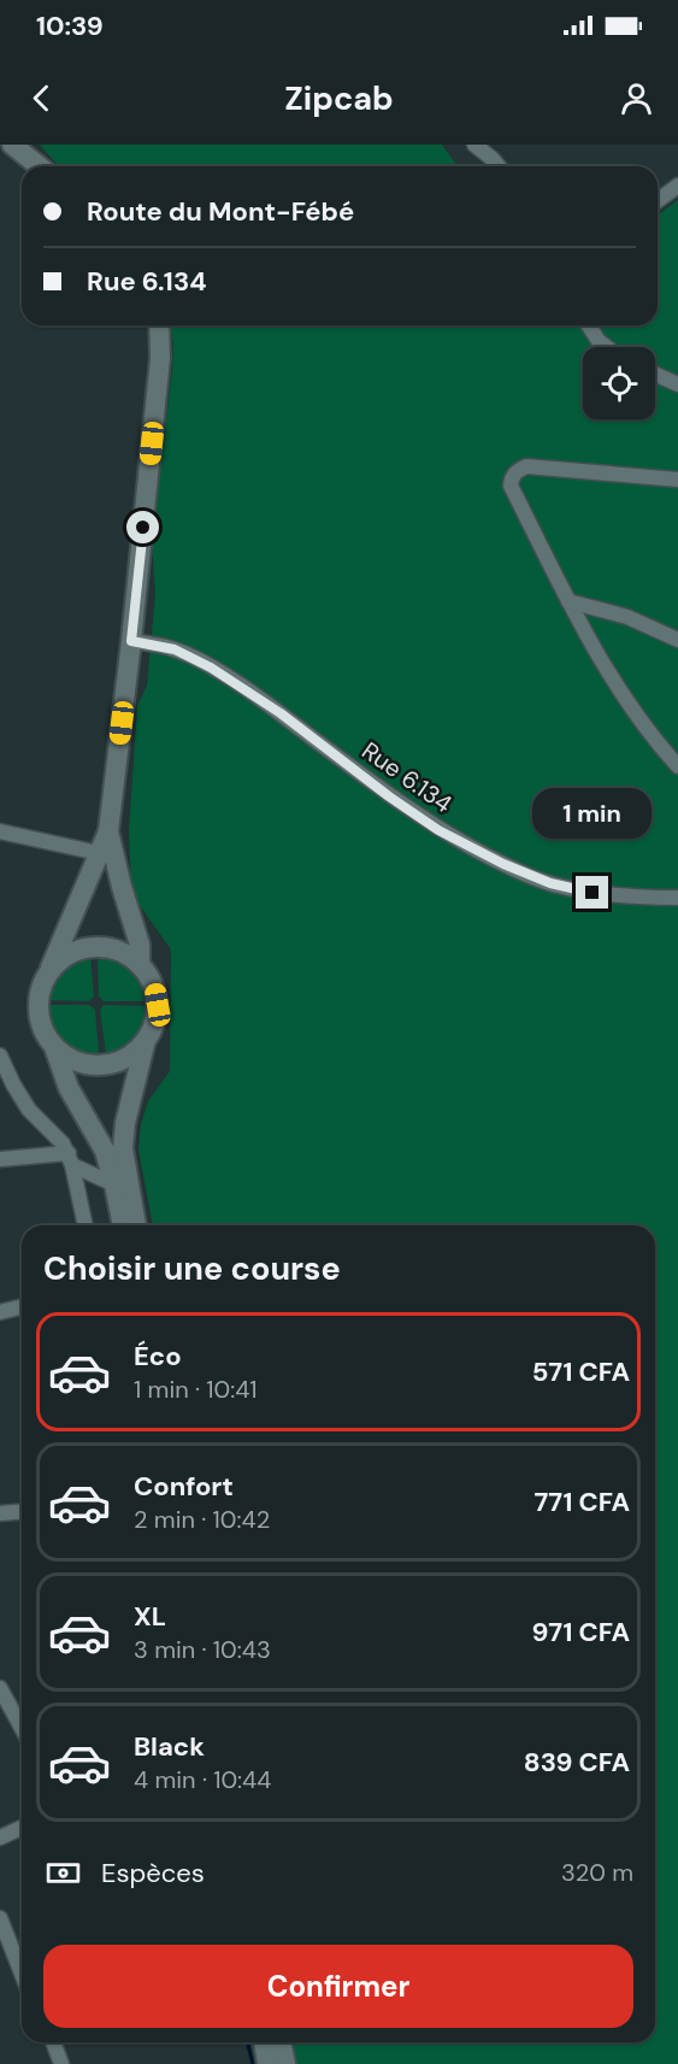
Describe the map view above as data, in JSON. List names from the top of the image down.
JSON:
{
  "streets": {
    "street": ["Rue 6.134"]
  },
  "page": {
    "status": "10:39",
    "header": "Zipcab",
    "banner": ["Route du Mont-Fébé", "Rue 6.134"],
    "bubble": "1 min",
    "heading": "Choisir une course",
    "list": [
      {
        "name": "Éco",
        "note": "1 min · 10:41",
        "value": "571 CFA"
      },
      {
        "name": "Confort",
        "note": "2 min · 10:42",
        "value": "771 CFA"
      },
      {
        "name": "XL",
        "note": "3 min · 10:43",
        "value": "971 CFA"
      },
      {
        "name": "Black",
        "note": "4 min · 10:44",
        "value": "839 CFA"
      }
    ],
    "pay": ["Espèces", "320 m"],
    "buttons": "Confirmer"
  }
}
